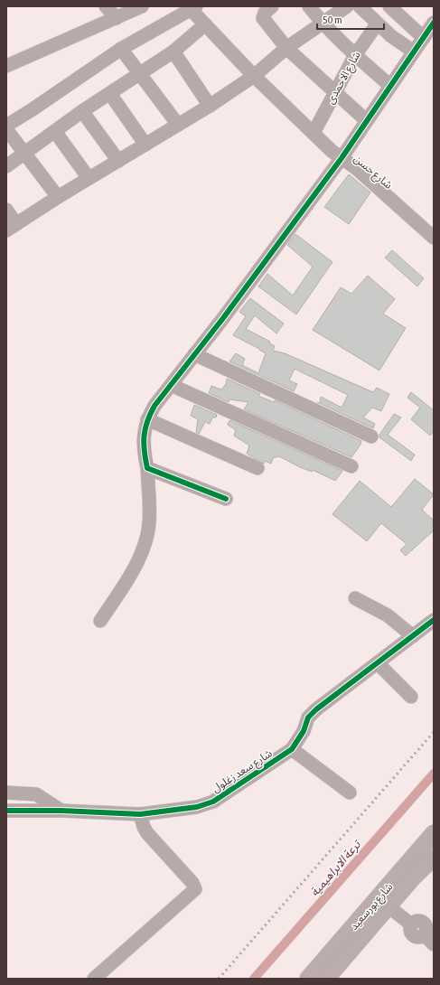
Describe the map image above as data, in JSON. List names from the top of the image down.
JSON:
{
  "streets": {
    "main road": ["شارع بورسعيد"],
    "street": ["شارع الاحمدى", "شارع حسن", "شارع سعد زغلول"]
  },
  "crossings": [
    ["شارع الاحمدى", "شارع حسن"]
  ],
  "water": ["ترعة الابراهيمية"],
  "scale_bar": "50 m"
}
